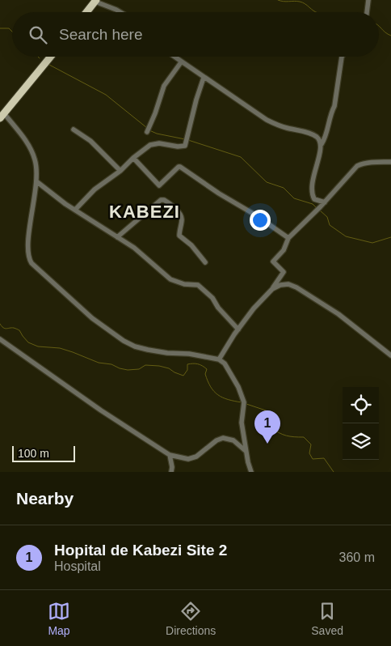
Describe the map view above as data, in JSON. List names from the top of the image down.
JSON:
{
  "districts": ["KABEZI"],
  "scale_bar": "100 m",
  "page": {
    "search": "Search here",
    "pins": "1",
    "scale": "100 m",
    "heading": "Nearby",
    "list": [
      {
        "mark": "1",
        "name": "Hopital de Kabezi Site 2",
        "note": "Hospital",
        "value": "360 m"
      }
    ],
    "nav": ["Map", "Directions", "Saved"]
  }
}
